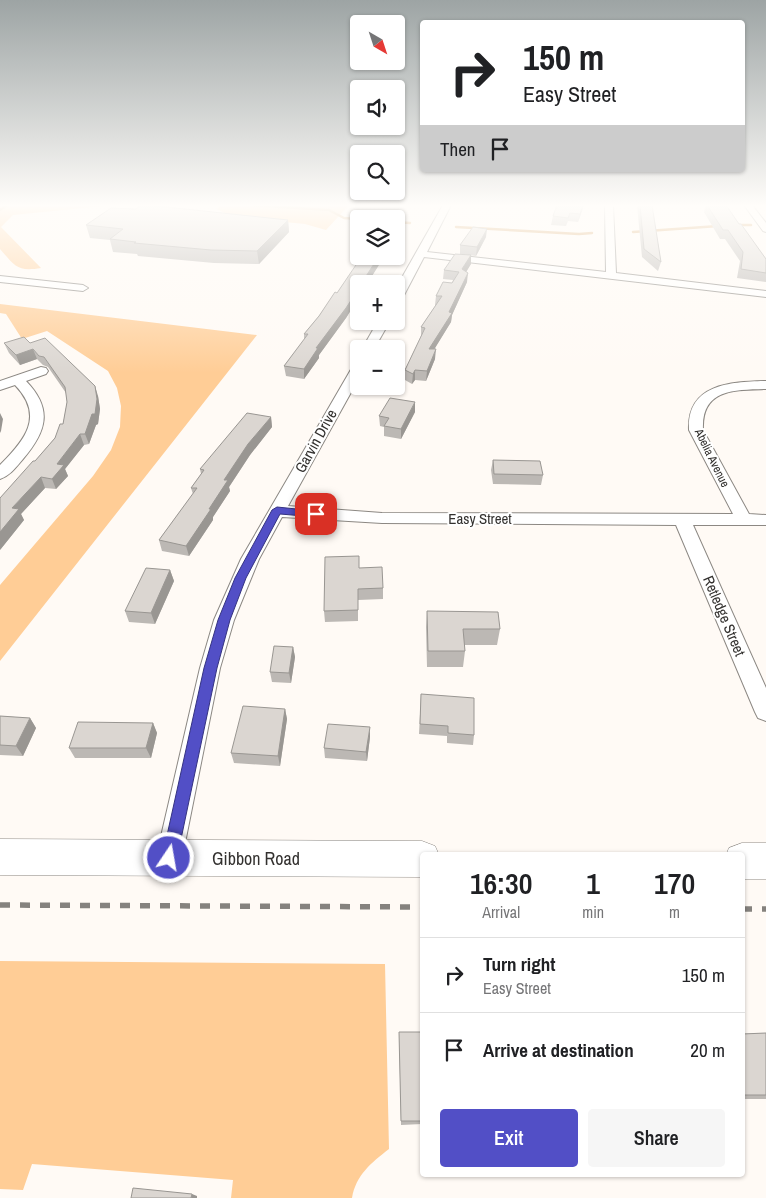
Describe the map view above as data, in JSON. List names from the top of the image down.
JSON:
{
  "streets": {
    "main road": ["Gibbon Road"],
    "street": [
      "Garvin Drive",
      "Abelia Avenue",
      "Easy Street",
      "Retledge Street"
    ]
  },
  "crossings": [
    ["Garvin Drive", "Easy Street"],
    ["Garvin Drive", "Gibbon Road"],
    ["Abelia Avenue", "Easy Street"],
    ["Easy Street", "Retledge Street"]
  ],
  "north": "bottom right",
  "page": {
    "map_buttons": ["+", "−"],
    "turn": ["150 m", "Easy Street"],
    "then": "Then",
    "eta": [
      "16:30",
      "Arrival",
      "1",
      "min",
      "170",
      "m"
    ],
    "list": [
      {
        "name": "Turn right",
        "note": "Easy Street",
        "value": "150 m"
      },
      {
        "name": "Arrive at destination",
        "value": "20 m"
      }
    ],
    "buttons": ["Exit", "Share"]
  }
}
